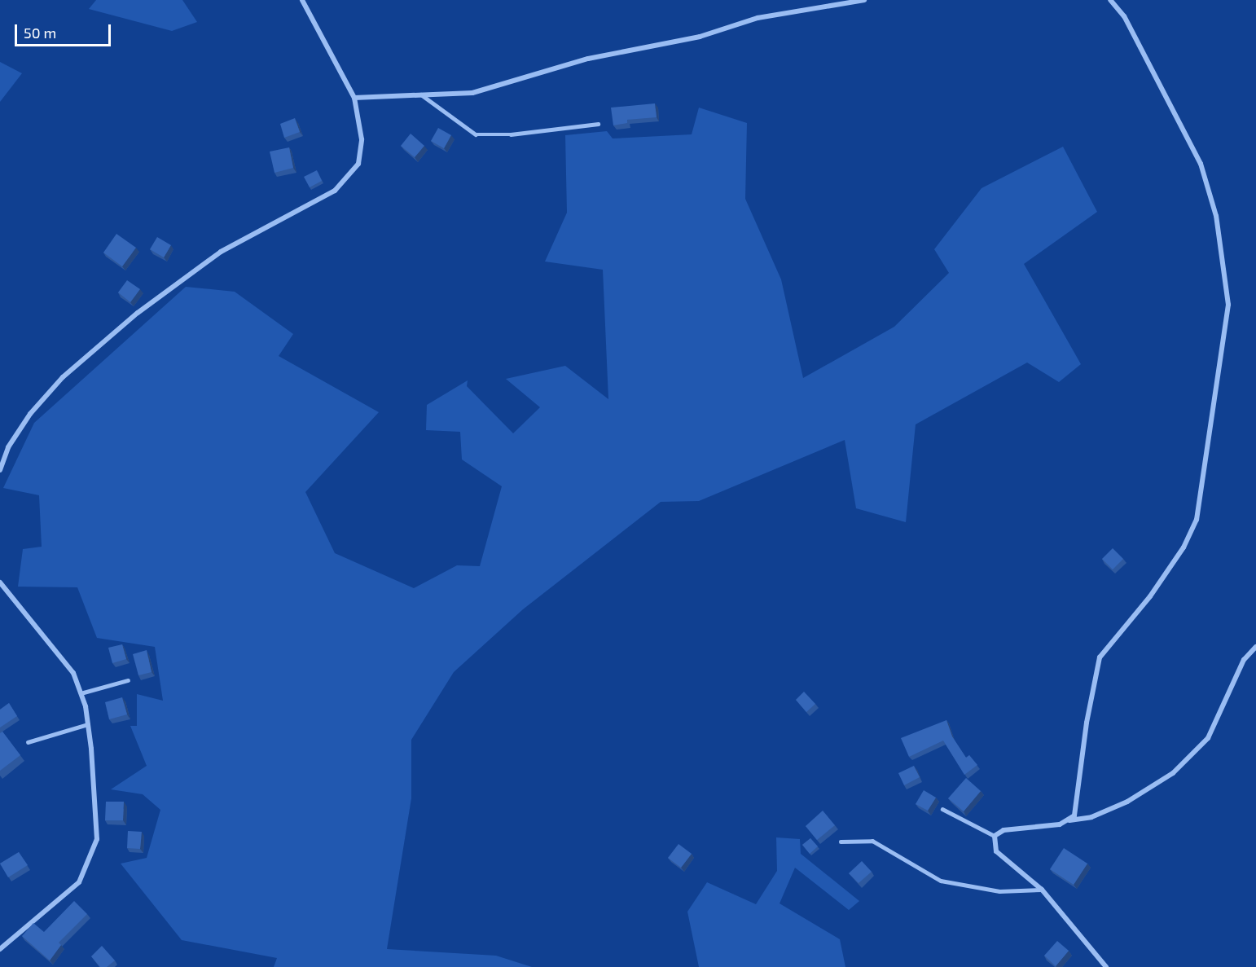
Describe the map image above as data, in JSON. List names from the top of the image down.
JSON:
{
  "scale_bar": "50 m"
}
